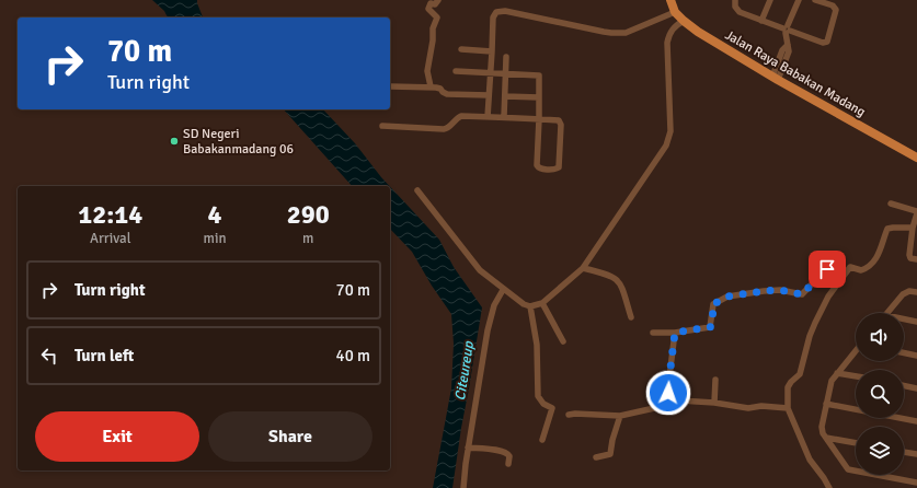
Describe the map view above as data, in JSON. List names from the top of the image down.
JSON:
{
  "streets": {
    "main road": ["Jalan Raya Babakan Madang"]
  },
  "water": ["Citeureup"],
  "places": ["SD Negeri Babakanmadang 06"],
  "page": {
    "turn": ["70 m", "Turn right"],
    "eta": [
      "12:14",
      "Arrival",
      "4",
      "min",
      "290",
      "m"
    ],
    "list": [
      {
        "name": "Turn right",
        "value": "70 m"
      },
      {
        "name": "Turn left",
        "value": "40 m"
      }
    ],
    "buttons": ["Exit", "Share"]
  }
}
